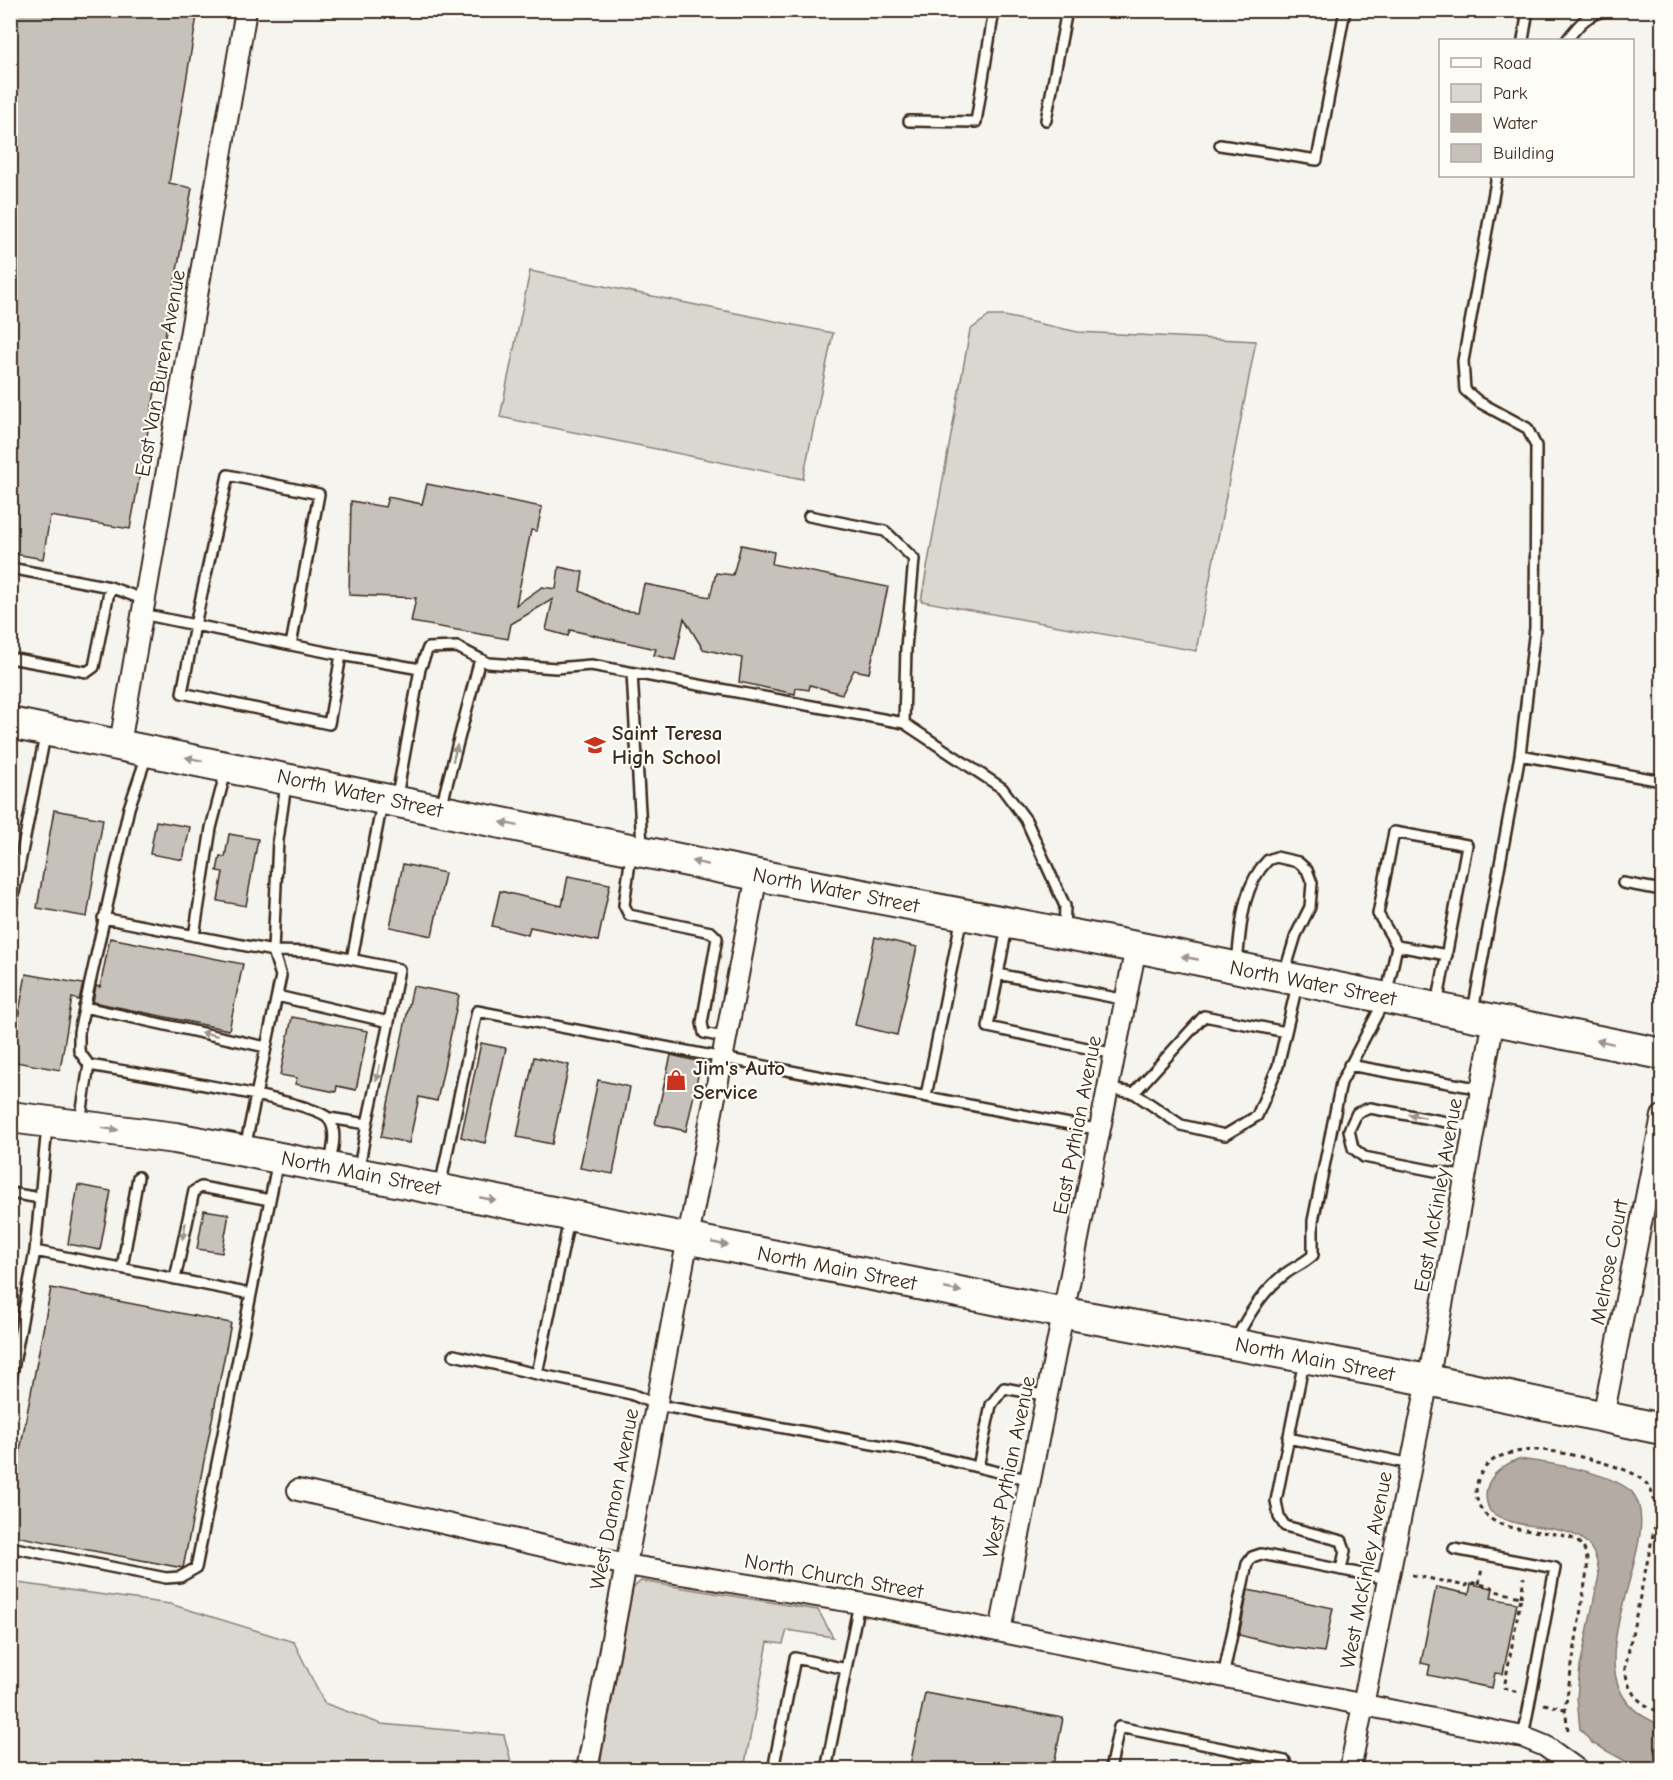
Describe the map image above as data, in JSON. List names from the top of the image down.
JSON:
{
  "streets": {
    "main road": ["North Water Street", "North Main Street"],
    "street": [
      "East Van Buren Avenue",
      "East Pythian Avenue",
      "East McKinley Avenue",
      "Melrose Court",
      "West Pythian Avenue",
      "West Damon Avenue",
      "West McKinley Avenue",
      "North Church Street"
    ]
  },
  "crossings": [
    ["East Van Buren Avenue", "North Water Street"],
    ["North Water Street", "East Pythian Avenue"],
    ["North Water Street", "East McKinley Avenue"],
    ["North Water Street", "West Damon Avenue"],
    ["East Pythian Avenue", "North Main Street"],
    ["East Pythian Avenue", "West Pythian Avenue"],
    ["North Main Street", "East McKinley Avenue"],
    ["North Main Street", "Melrose Court"],
    ["North Main Street", "West Pythian Avenue"],
    ["North Main Street", "West Damon Avenue"],
    ["North Main Street", "West McKinley Avenue"],
    ["East McKinley Avenue", "West McKinley Avenue"],
    ["West Pythian Avenue", "North Church Street"],
    ["West Damon Avenue", "North Church Street"],
    ["West McKinley Avenue", "North Church Street"]
  ],
  "one_way": ["North Water Street", "North Main Street"],
  "places": {
    "school or university": ["Saint Teresa High School"],
    "shop": ["Jim's Auto Service"]
  },
  "legend": [
    "Road",
    "Park",
    "Water",
    "Building"
  ]
}
